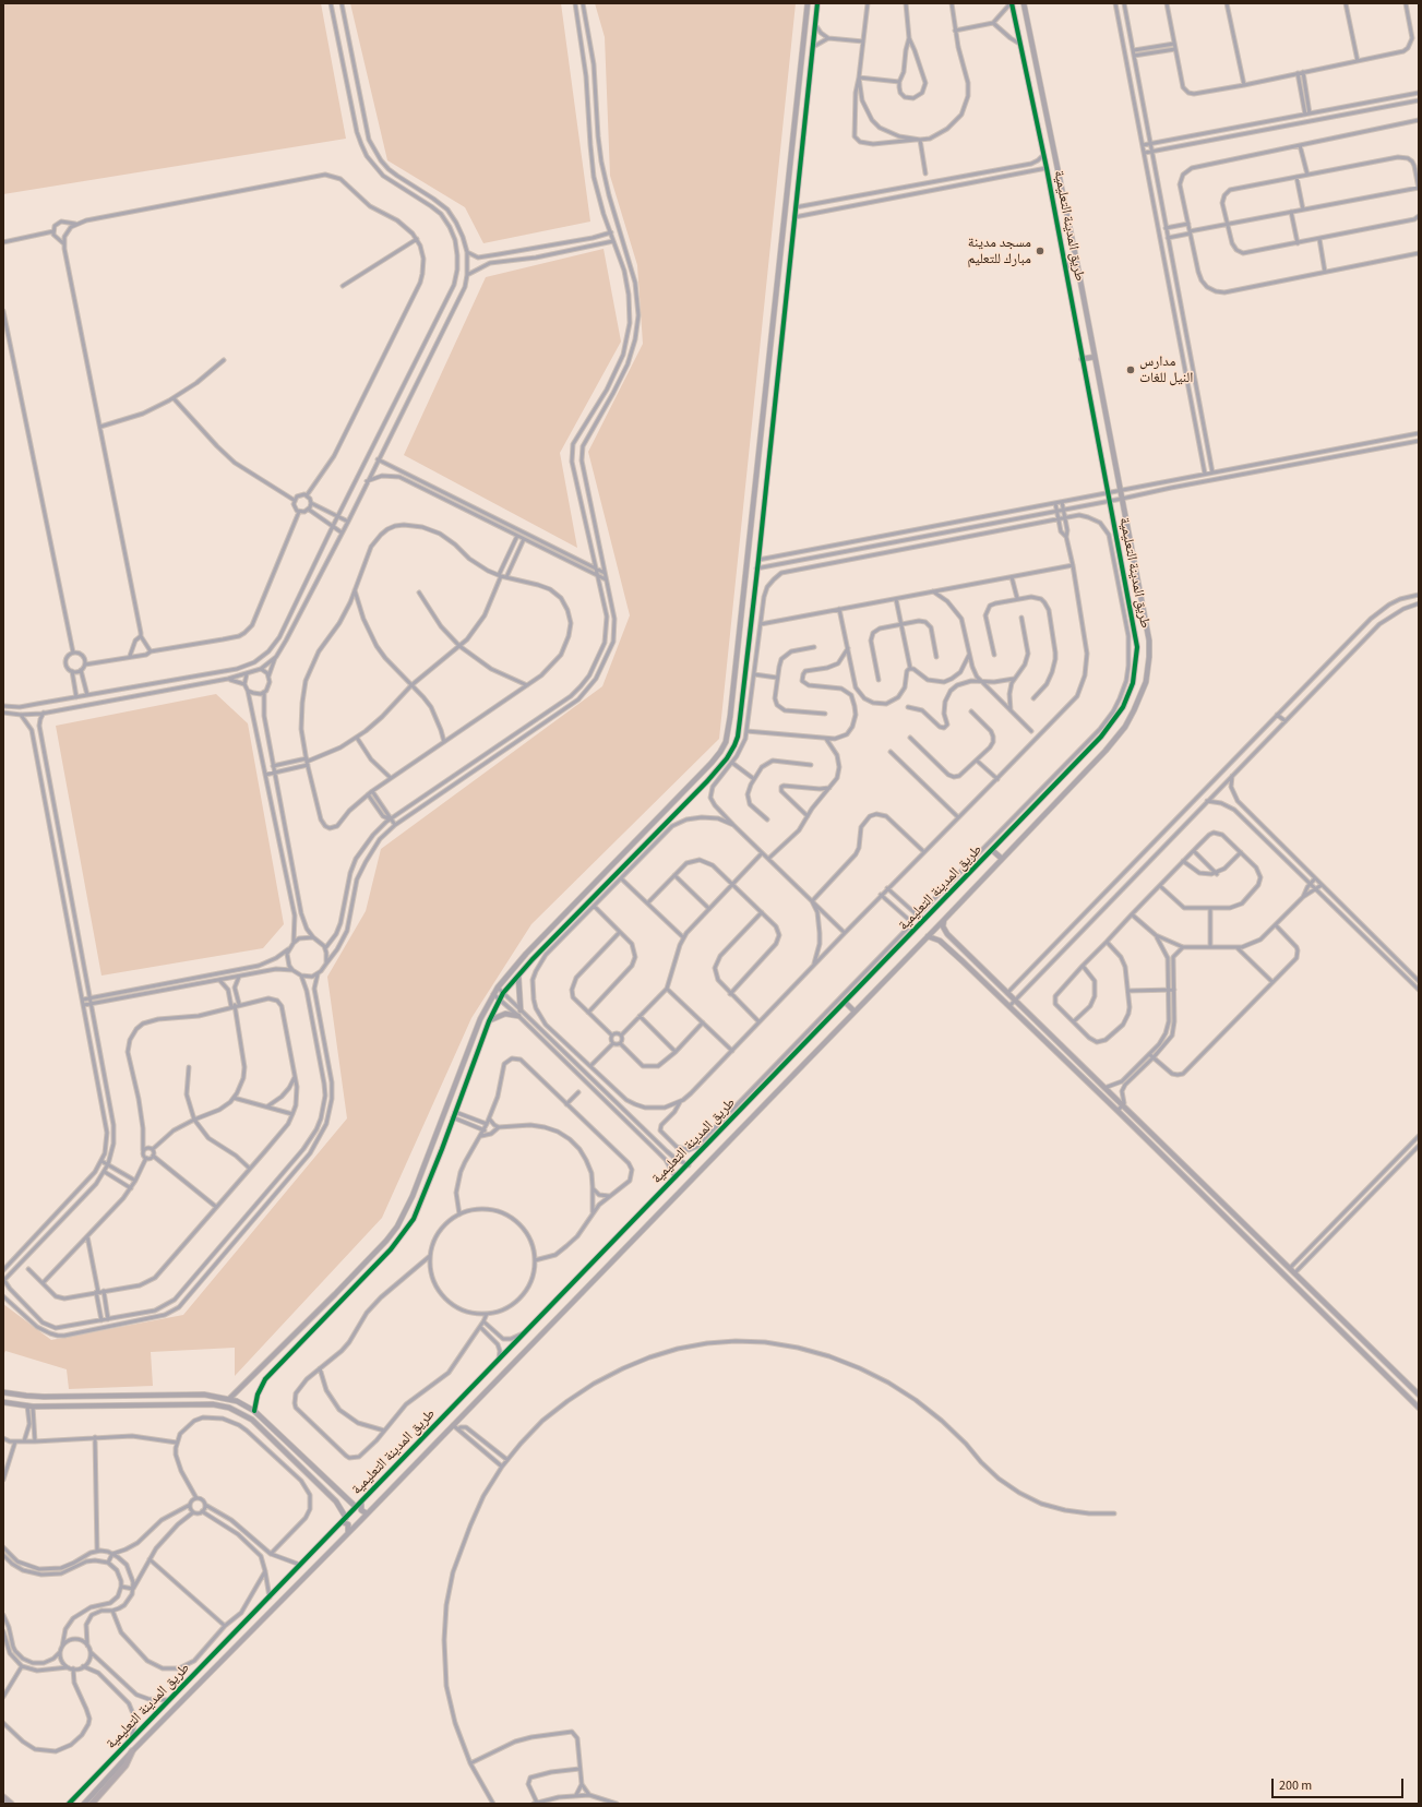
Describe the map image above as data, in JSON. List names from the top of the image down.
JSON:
{
  "streets": {
    "street": ["طريق المدينة التعليمية"]
  },
  "places": ["مسجد مدينة مبارك للتعليم", "مدارس النيل للغات"],
  "scale_bar": "200 m"
}
